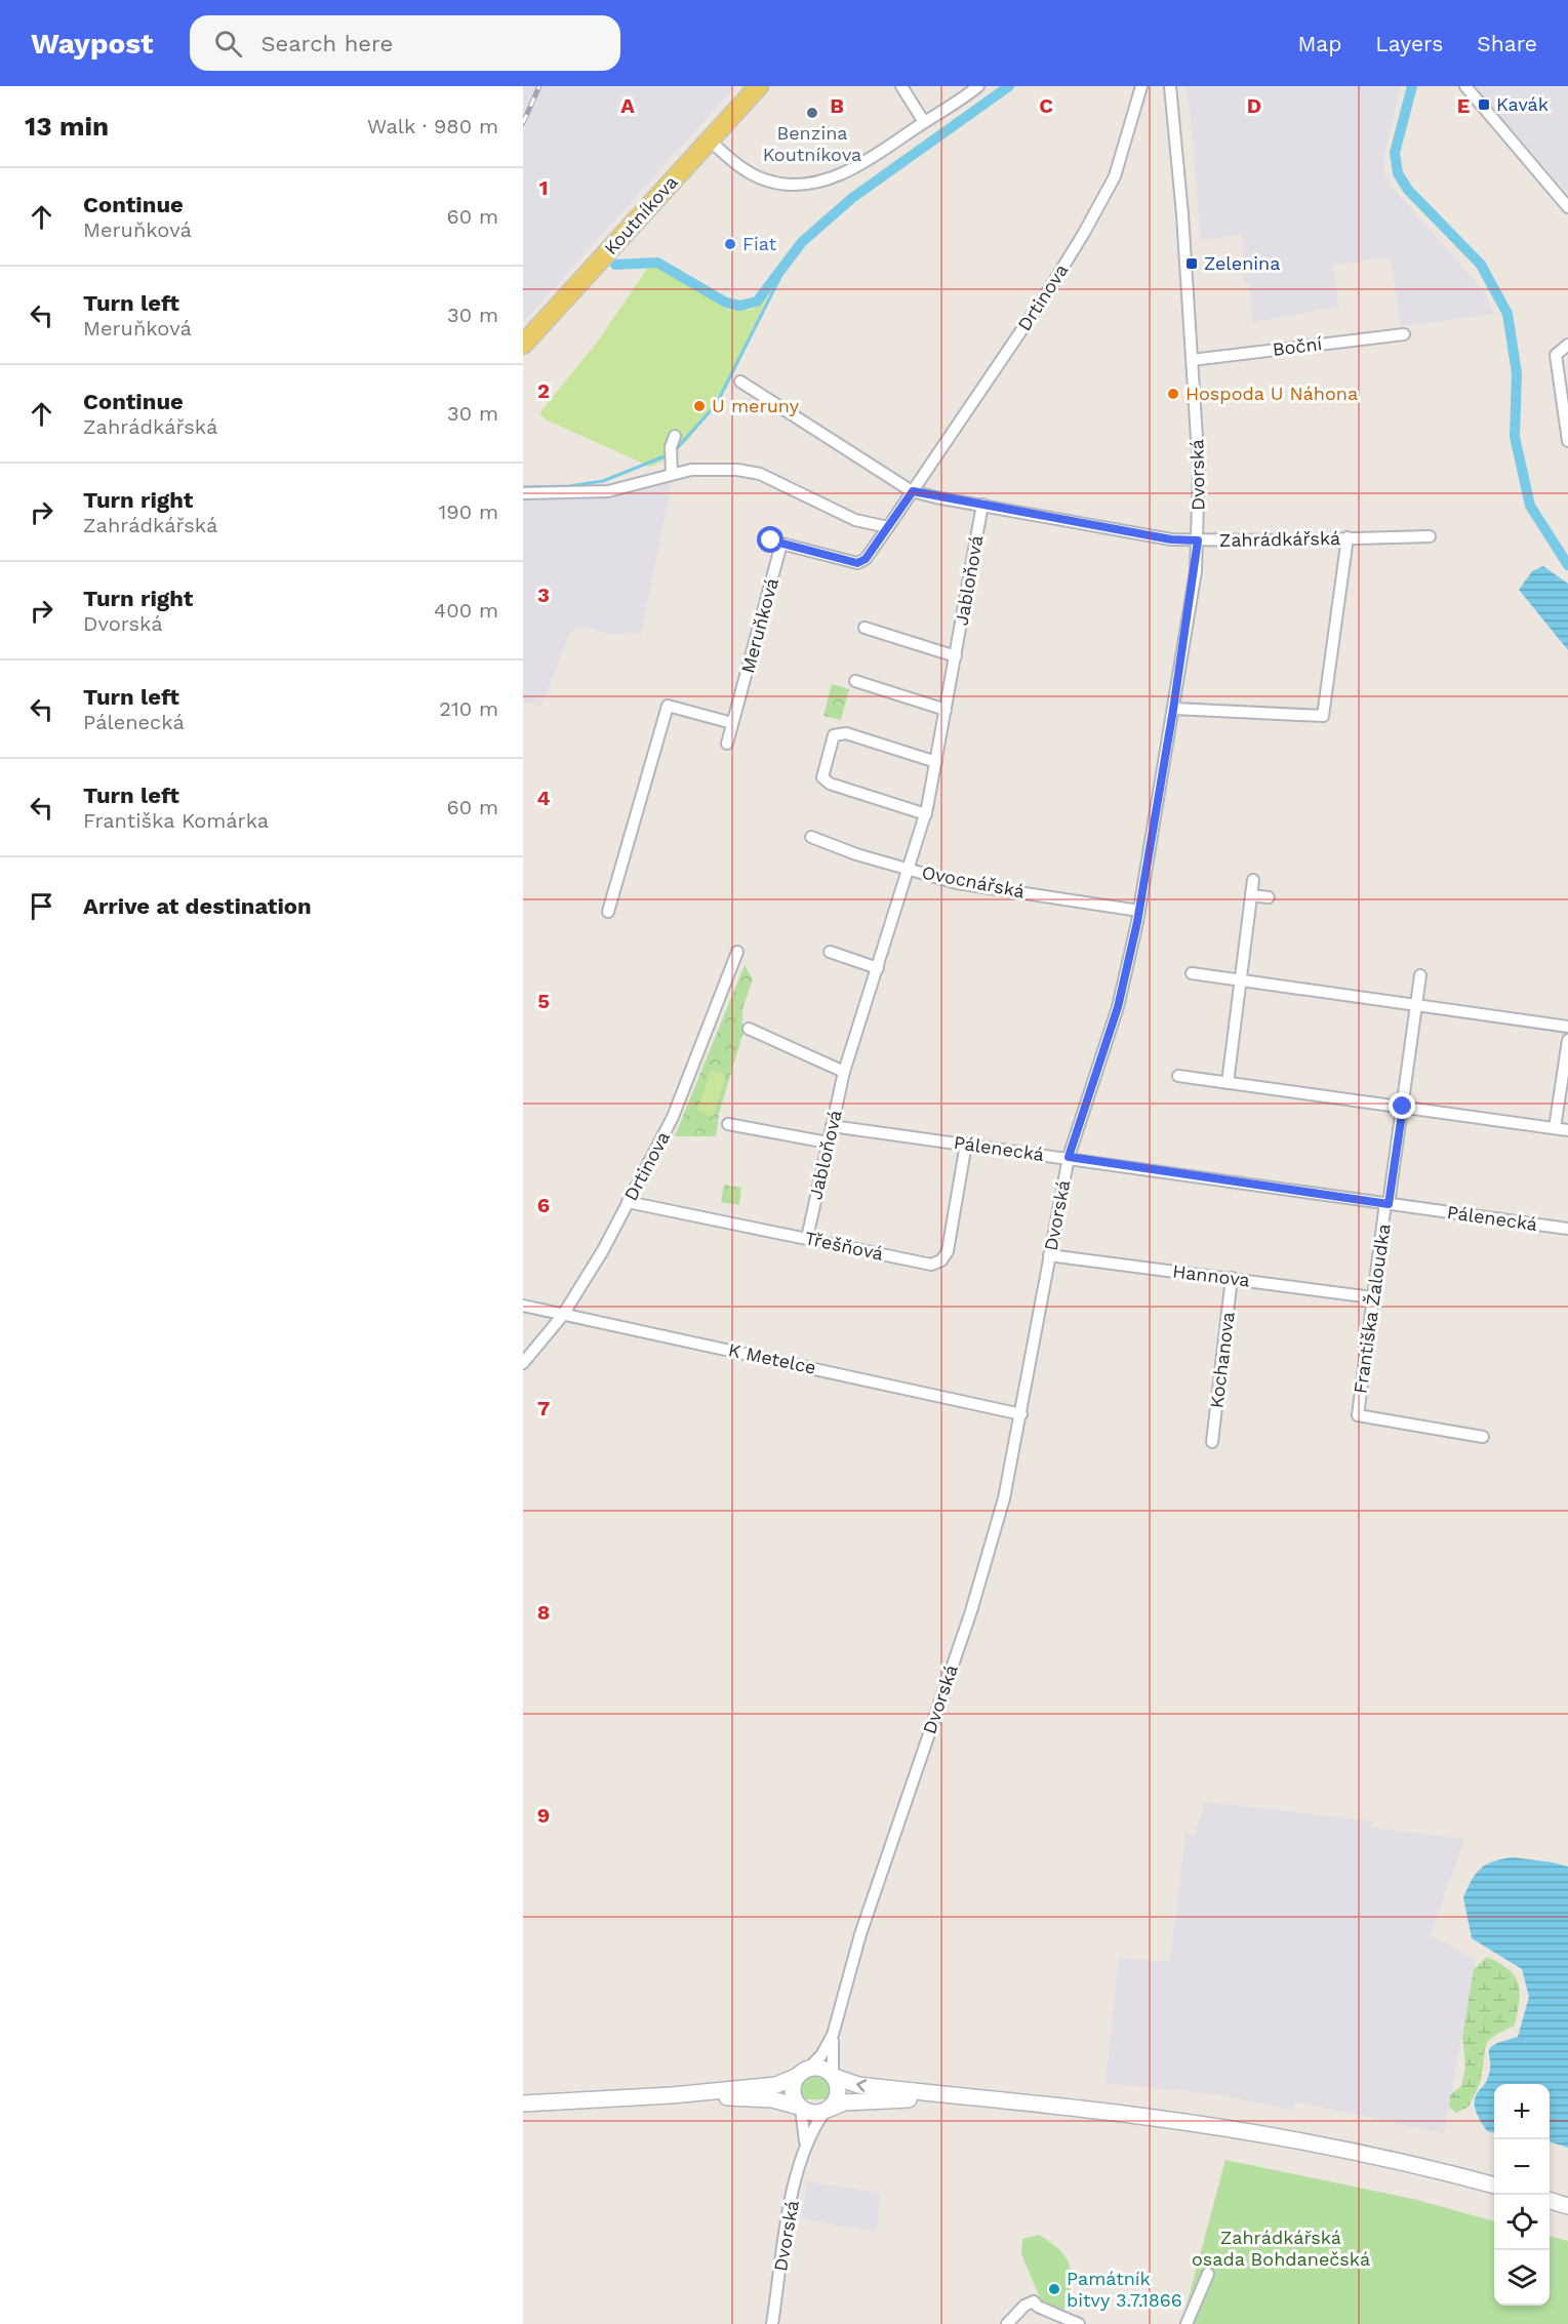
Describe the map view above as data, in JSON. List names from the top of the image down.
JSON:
{
  "streets": {
    "main road": ["Koutníkova", "Dvorská"],
    "street": [
      "Drtinova",
      "Boční",
      "Zahrádkářská",
      "Jabloňová",
      "Meruňková",
      "Ovocnářská",
      "Pálenecká",
      "Třešňová",
      "Hannova",
      "Františka Žaloudka",
      "K Metelce",
      "Kochanova"
    ]
  },
  "crossings": [
    ["Drtinova", "Zahrádkářská"],
    ["Drtinova", "Třešňová"],
    ["Drtinova", "K Metelce"],
    ["Boční", "Dvorská"],
    ["Dvorská", "Zahrádkářská"],
    ["Dvorská", "Ovocnářská"],
    ["Dvorská", "Pálenecká"],
    ["Dvorská", "Hannova"],
    ["Dvorská", "K Metelce"],
    ["Zahrádkářská", "Jabloňová"],
    ["Jabloňová", "Ovocnářská"],
    ["Jabloňová", "Pálenecká"],
    ["Jabloňová", "Třešňová"],
    ["Pálenecká", "Třešňová"],
    ["Pálenecká", "Františka Žaloudka"],
    ["Hannova", "Františka Žaloudka"],
    ["Hannova", "Kochanova"]
  ],
  "parks": ["Zahrádkářská osada Bohdanečská"],
  "places": {
    "transit": ["Kavák", "Zelenina"],
    "other": [
      "Benzina Koutníkova",
      "Fiat",
      "Hospoda U Náhona",
      "U meruny",
      "Památník bitvy 3.7.1866"
    ]
  },
  "page": {
    "header": "Waypost",
    "search": "Search here",
    "nav": ["Map", "Layers", "Share"],
    "heading": ["13 min", "Walk · 980 m"],
    "list": [
      ["Continue", "Meruňková", "60 m"],
      ["Turn left", "Meruňková", "30 m"],
      ["Continue", "Zahrádkářská", "30 m"],
      ["Turn right", "Zahrádkářská", "190 m"],
      ["Turn right", "Dvorská", "400 m"],
      ["Turn left", "Pálenecká", "210 m"],
      ["Turn left", "Františka Komárka", "60 m"],
      "Arrive at destination"
    ],
    "map_buttons": ["+", "−"]
  },
  "grid": {
    "columns": [
      "A",
      "B",
      "C",
      "D",
      "E"
    ],
    "rows": [
      "1",
      "2",
      "3",
      "4",
      "5",
      "6",
      "7",
      "8",
      "9"
    ]
  }
}
